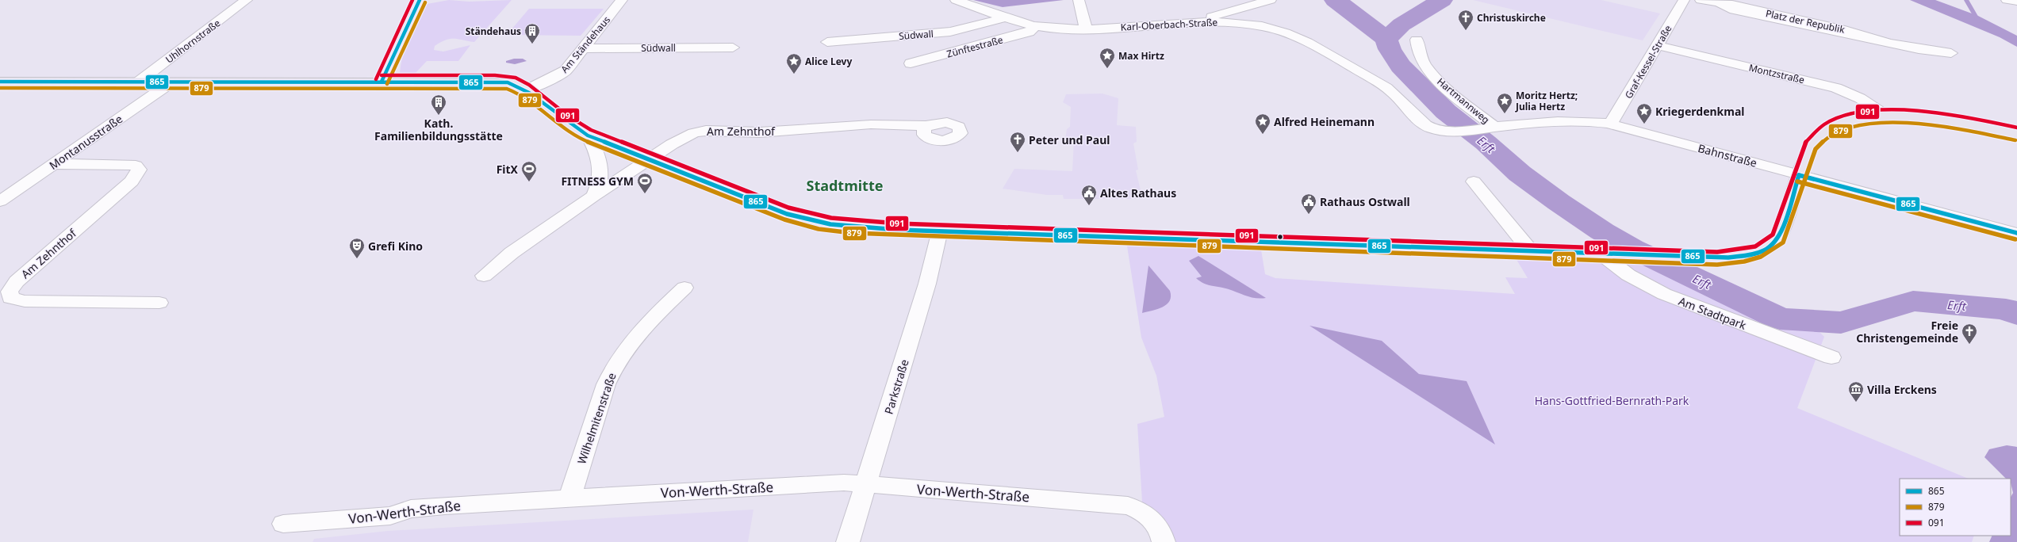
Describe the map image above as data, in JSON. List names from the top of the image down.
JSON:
{
  "streets": {
    "main road": ["Montzstraße"],
    "street": [
      "Platz der Republik",
      "Karl-Oberbach-Straße",
      "Südwall",
      "Uhlhornstraße",
      "Am Ständehaus",
      "Zünftestraße",
      "Graf-Kessel-Straße",
      "Hartmannweg",
      "Am Zehnthof",
      "Montanusstraße",
      "Bahnstraße",
      "Am Stadtpark",
      "Parkstraße",
      "Wilhelmitenstraße",
      "Von-Werth-Straße"
    ]
  },
  "crossings": [
    ["Karl-Oberbach-Straße", "Südwall"],
    ["Karl-Oberbach-Straße", "Zünftestraße"],
    ["Karl-Oberbach-Straße", "Bahnstraße"],
    ["Südwall", "Am Ständehaus"],
    ["Uhlhornstraße", "Montzstraße"],
    ["Am Ständehaus", "Montzstraße"],
    ["Graf-Kessel-Straße", "Montzstraße"],
    ["Graf-Kessel-Straße", "Bahnstraße"],
    ["Montzstraße", "Am Zehnthof"],
    ["Montzstraße", "Montanusstraße"],
    ["Montzstraße", "Bahnstraße"],
    ["Montzstraße", "Am Stadtpark"],
    ["Montzstraße", "Parkstraße"],
    ["Hartmannweg", "Bahnstraße"],
    ["Am Zehnthof", "Montanusstraße"],
    ["Parkstraße", "Von-Werth-Straße"],
    ["Wilhelmitenstraße", "Von-Werth-Straße"]
  ],
  "districts": ["Stadtmitte"],
  "water": ["Erft"],
  "parks": ["Hans-Gottfried-Bernrath-Park"],
  "places": {
    "church": ["Christuskirche", "Peter und Paul", "Freie Christengemeinde"],
    "building": ["Ständehaus", "Kath. Familienbildungsstätte"],
    "place": [
      "Max Hirtz",
      "Alice Levy",
      "Moritz Hertz; Julia Hertz",
      "Kriegerdenkmal",
      "Alfred Heinemann"
    ],
    "sports": ["FitX", "FITNESS GYM"],
    "public building": ["Altes Rathaus", "Rathaus Ostwall"],
    "theatre": ["Grefi Kino"],
    "museum": ["Villa Erckens"]
  },
  "lines": ["transit line 865", "transit line 091", "transit line 879"],
  "legend": ["865", "879", "091"]
}
